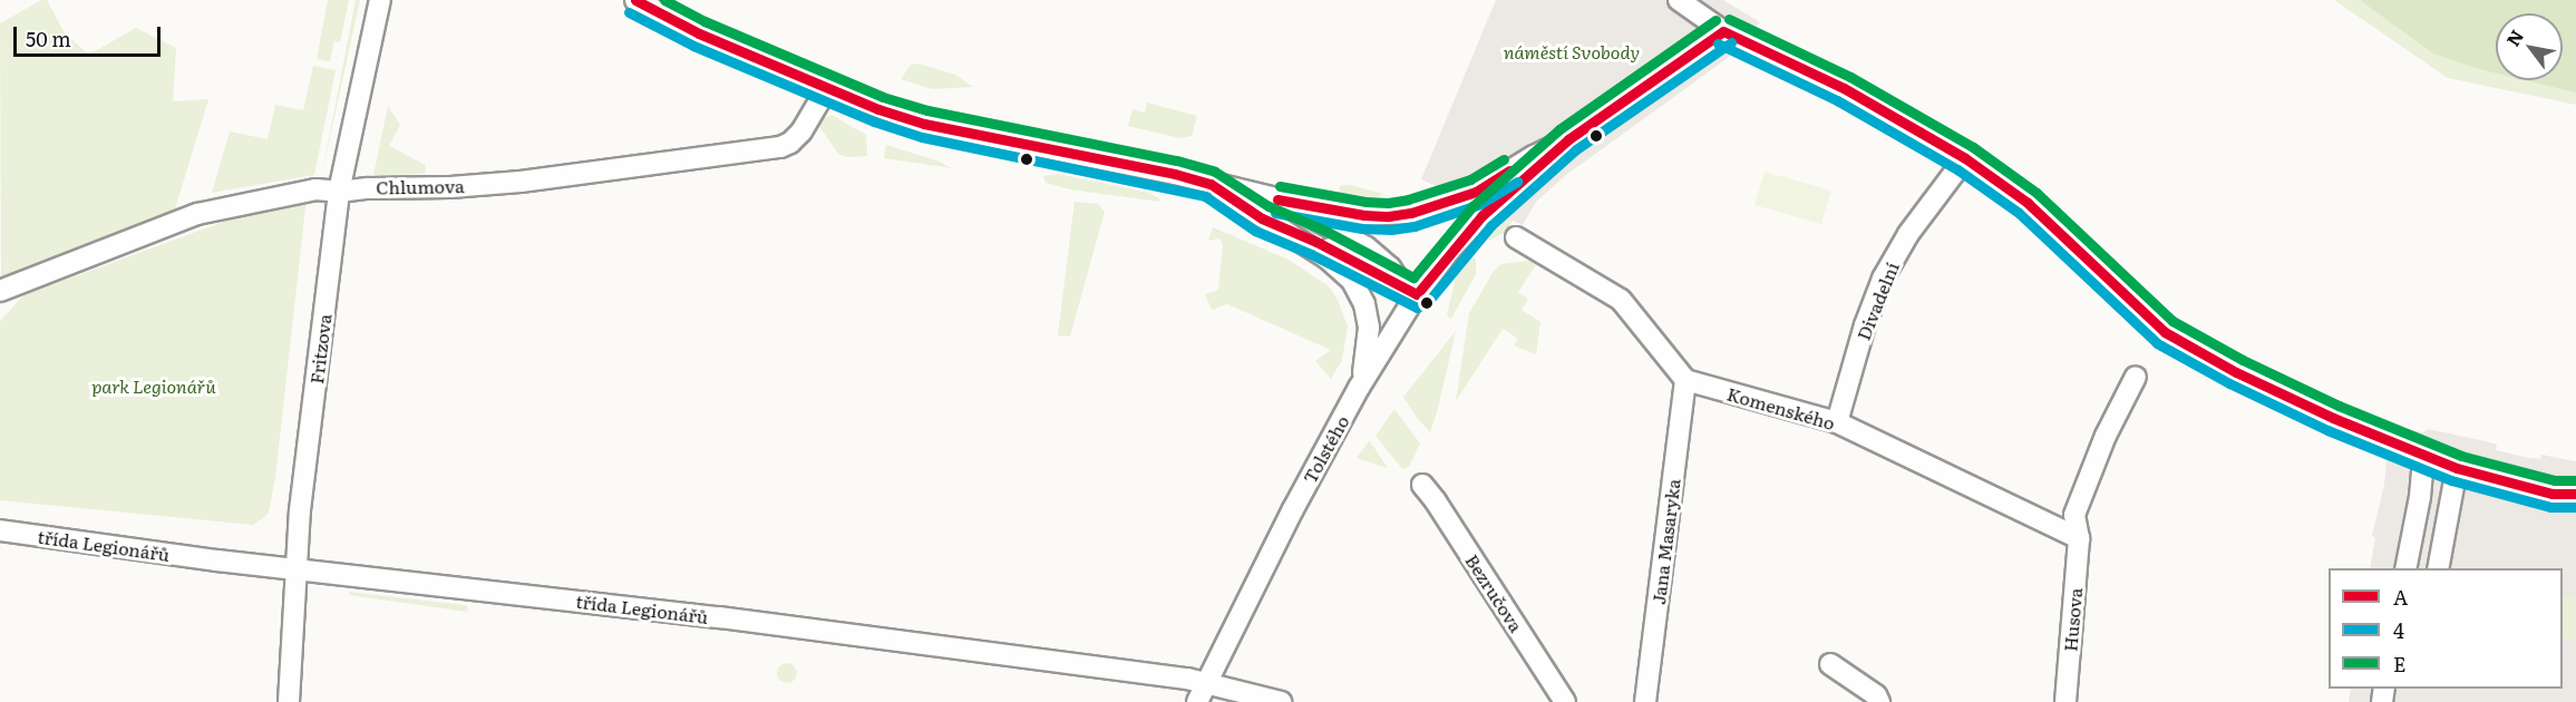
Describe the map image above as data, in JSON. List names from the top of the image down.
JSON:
{
  "streets": {
    "street": [
      "Chlumova",
      "Divadelní",
      "Fritzova",
      "Komenského",
      "Tolstého",
      "Jana Masaryka",
      "třída Legionářů",
      "Bezručova",
      "Husova"
    ]
  },
  "crossings": [
    ["Chlumova", "Fritzova"],
    ["Divadelní", "Komenského"],
    ["Fritzova", "třída Legionářů"],
    ["Komenského", "Jana Masaryka"],
    ["Komenského", "Husova"],
    ["Tolstého", "třída Legionářů"]
  ],
  "parks": ["náměstí Svobody", "park Legionářů"],
  "lines": ["transit line A", "transit line E", "transit line 4"],
  "legend": ["A", "4", "E"],
  "scale_bar": "50 m",
  "north": "top left"
}
